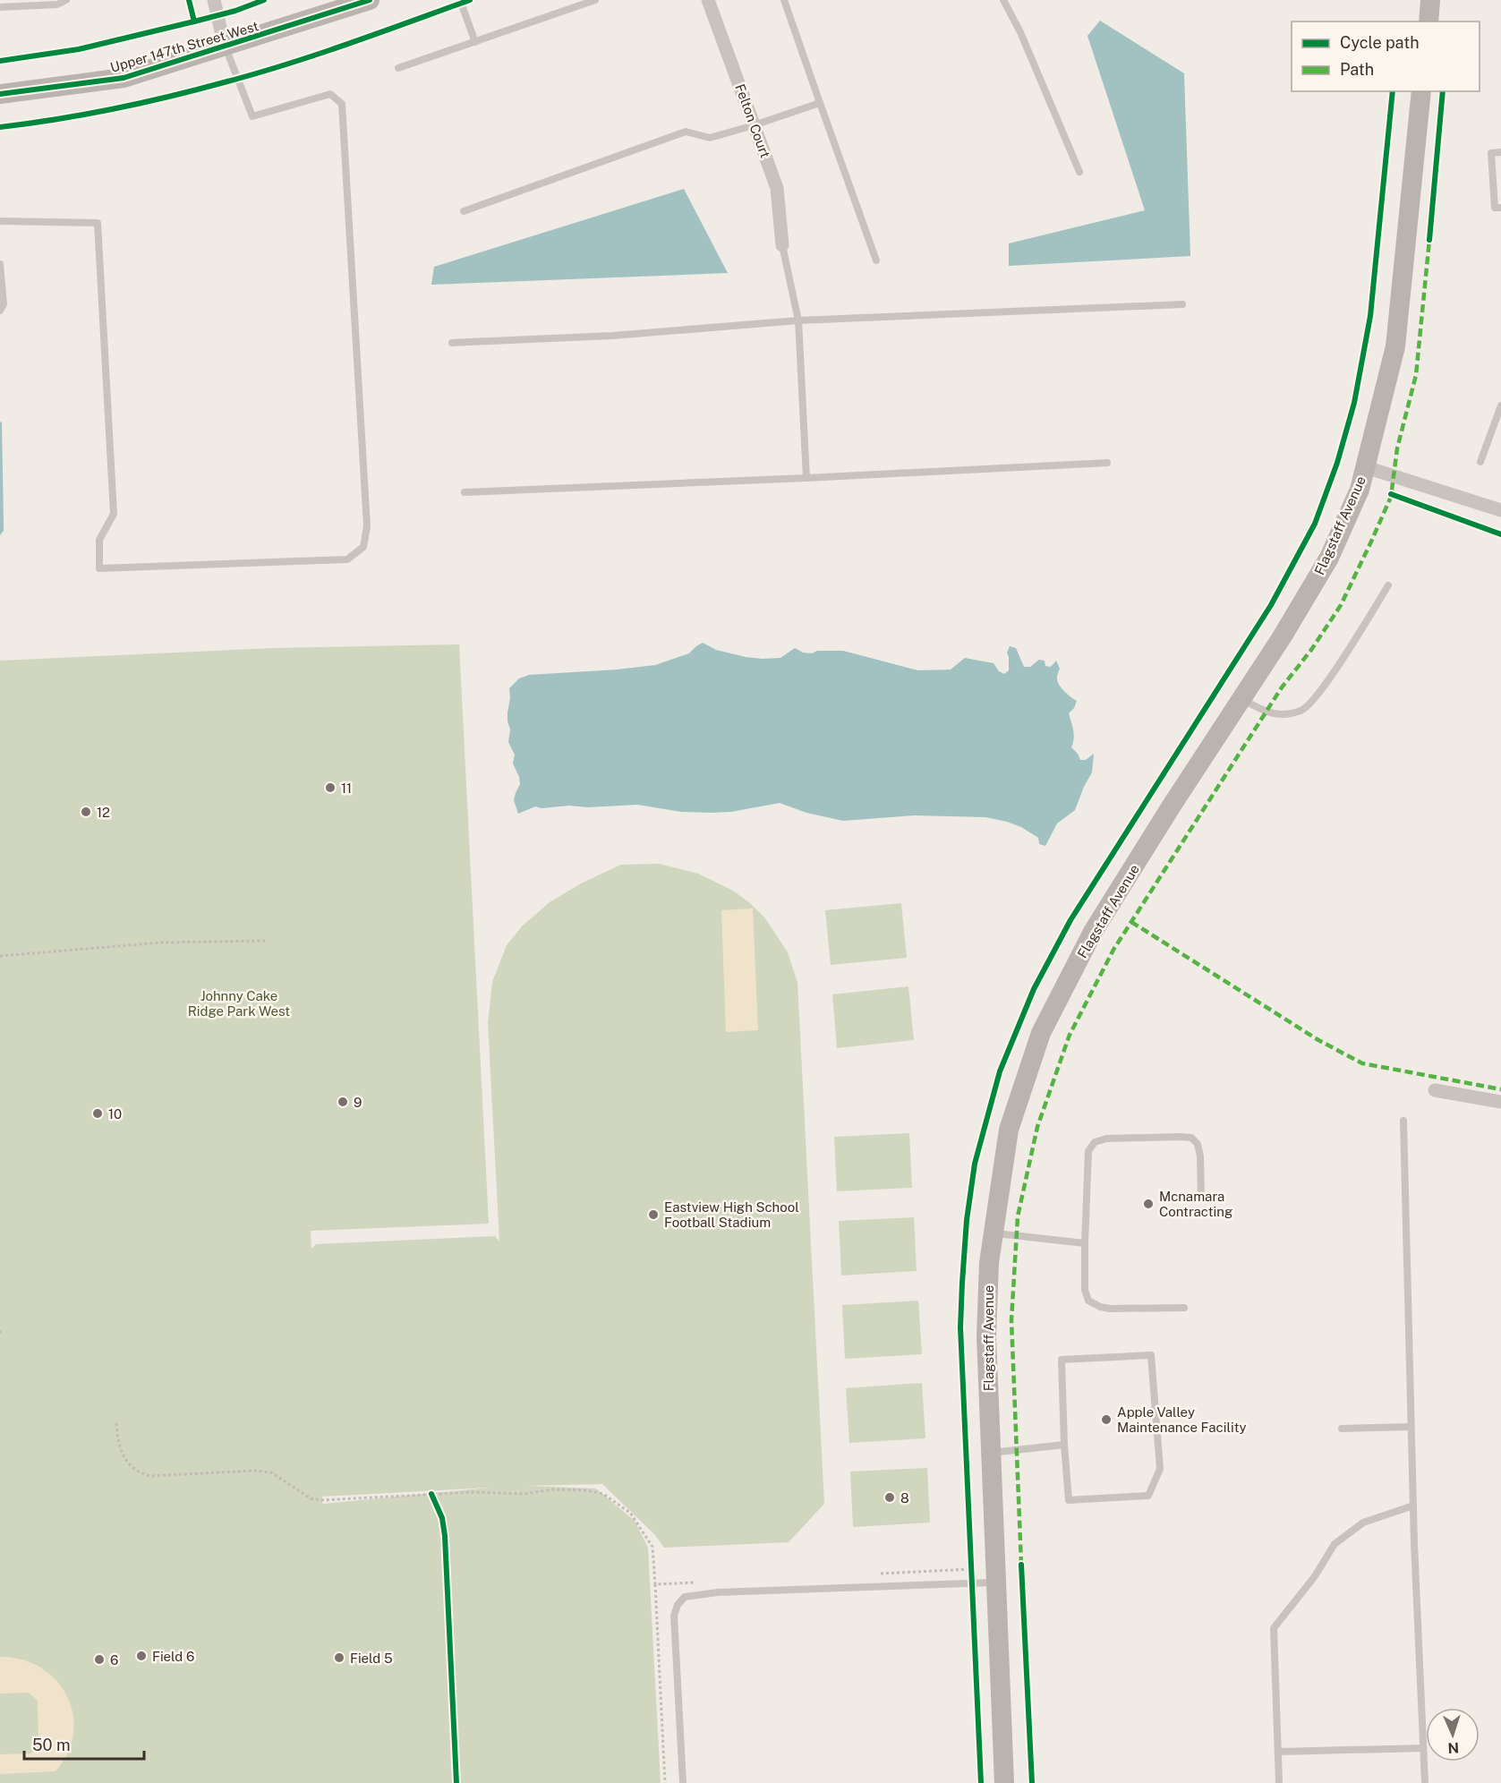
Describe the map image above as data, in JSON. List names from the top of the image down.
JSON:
{
  "streets": {
    "street": ["Upper 147th Street West", "Felton Court", "Flagstaff Avenue"]
  },
  "parks": ["Johnny Cake Ridge Park West"],
  "places": [
    "11",
    "12",
    "9",
    "10",
    "Mcnamara Contracting",
    "Eastview High School Football Stadium",
    "Apple Valley Maintenance Facility",
    "8",
    "Field 6",
    "Field 5",
    "6"
  ],
  "legend": ["Cycle path", "Path"],
  "scale_bar": "50 m",
  "north": "bottom"
}
